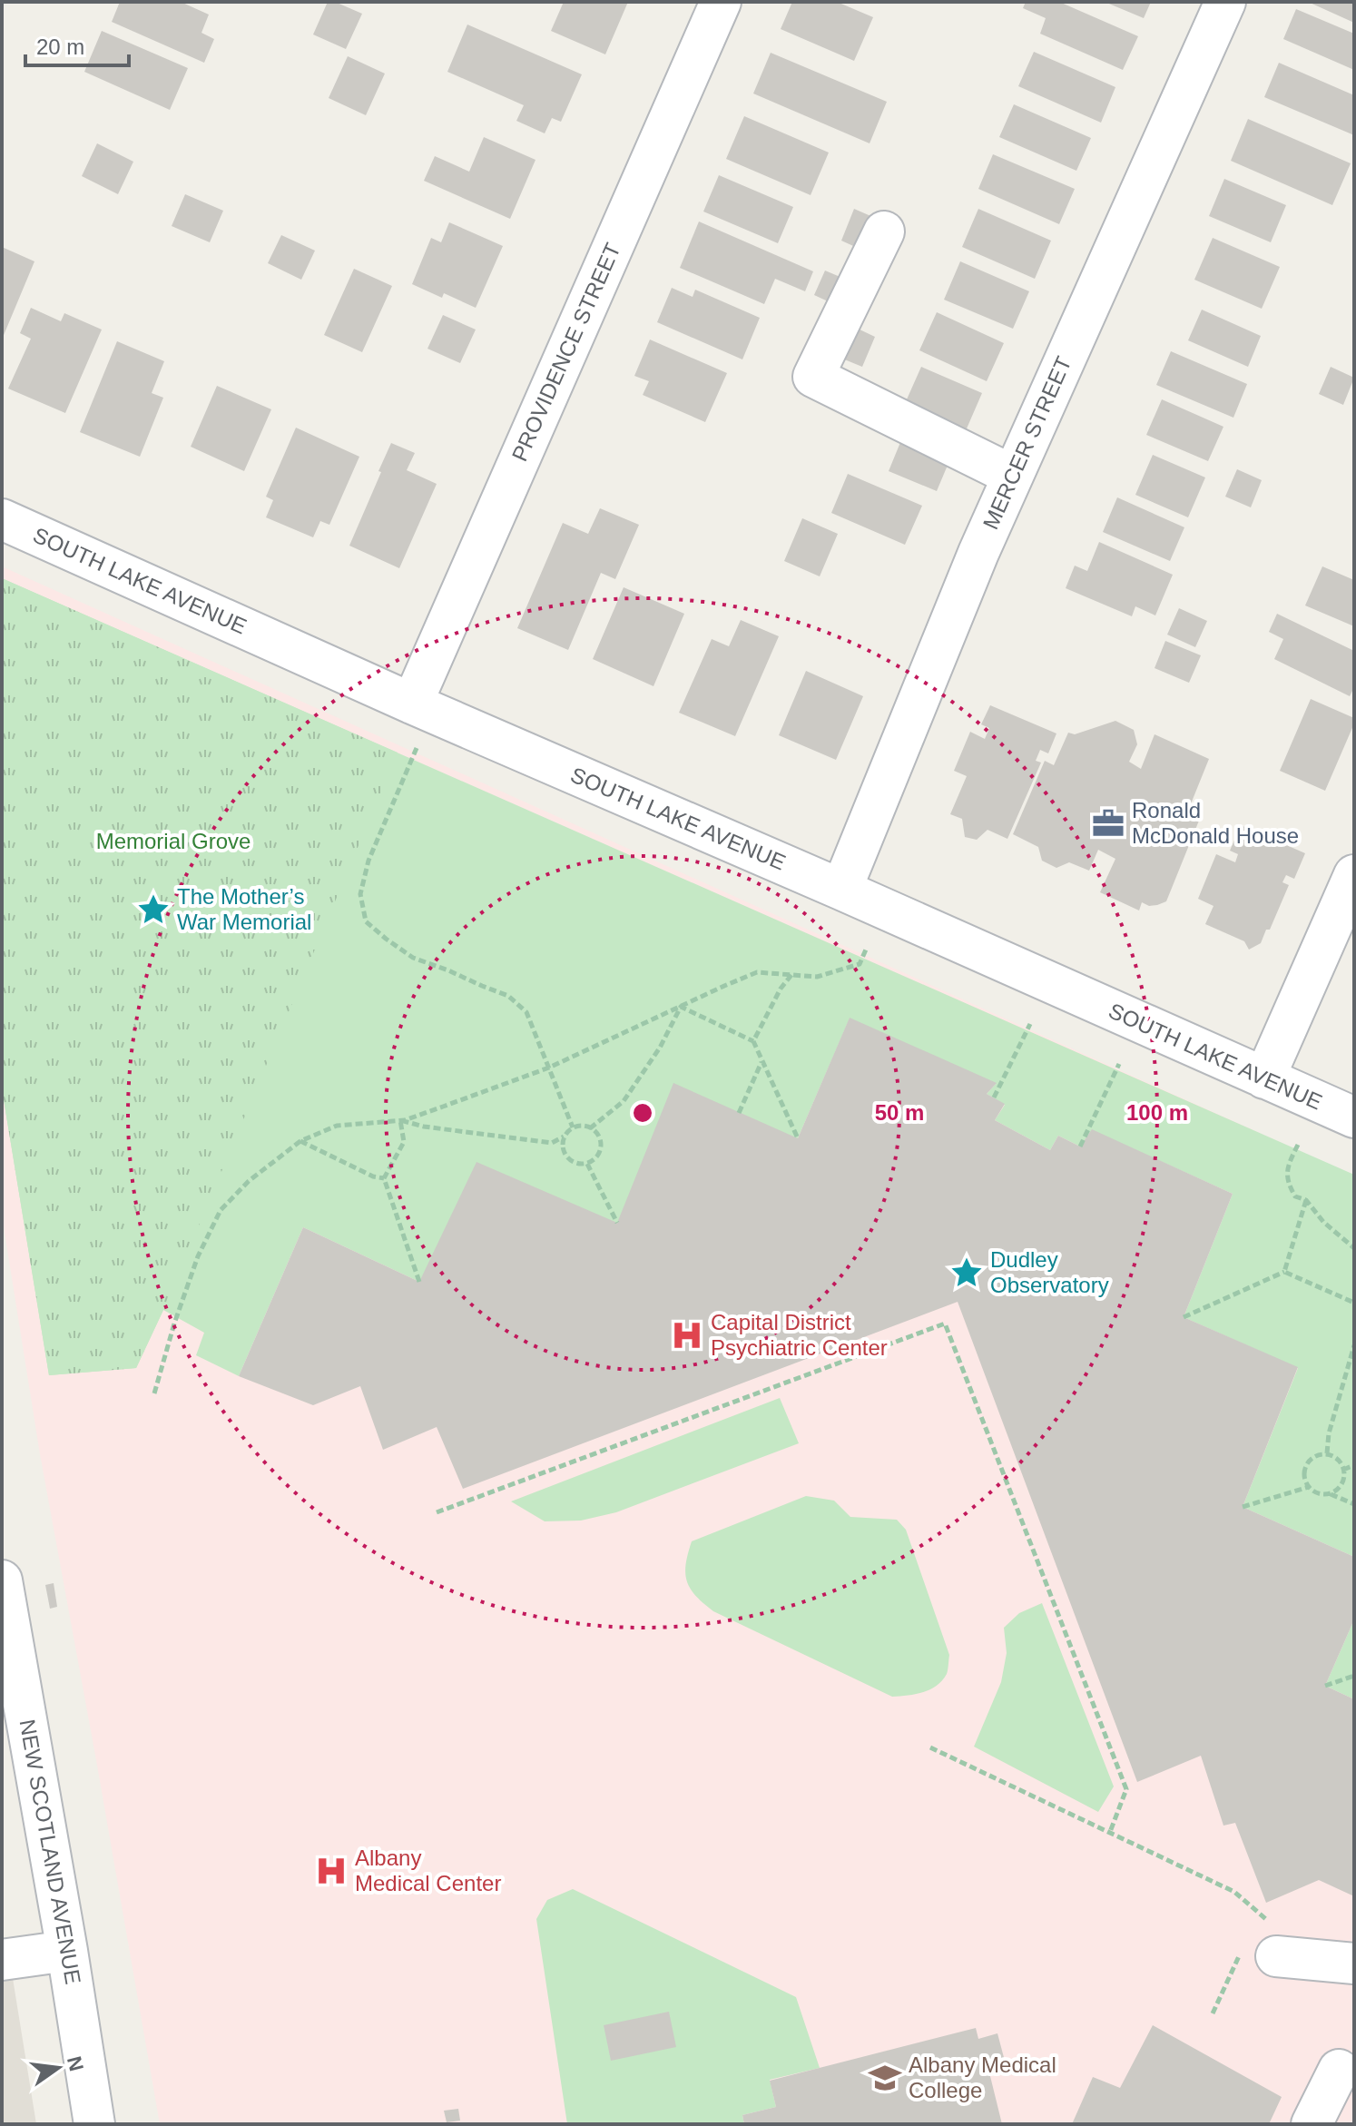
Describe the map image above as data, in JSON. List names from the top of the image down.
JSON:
{
  "streets": {
    "street": [
      "PROVIDENCE STREET",
      "MERCER STREET",
      "SOUTH LAKE AVENUE",
      "NEW SCOTLAND AVENUE"
    ]
  },
  "crossings": [
    ["PROVIDENCE STREET", "SOUTH LAKE AVENUE"],
    ["MERCER STREET", "SOUTH LAKE AVENUE"]
  ],
  "parks": ["Memorial Grove"],
  "places": {
    "office": ["Ronald McDonald House"],
    "place": ["The Mother’s War Memorial", "Dudley Observatory"],
    "hospital": ["Capital District Psychiatric Center", "Albany Medical Center"],
    "school or university": ["Albany Medical College"]
  },
  "scale_bar": "20 m",
  "north": "right",
  "rings": ["50 m", "100 m"]
}
